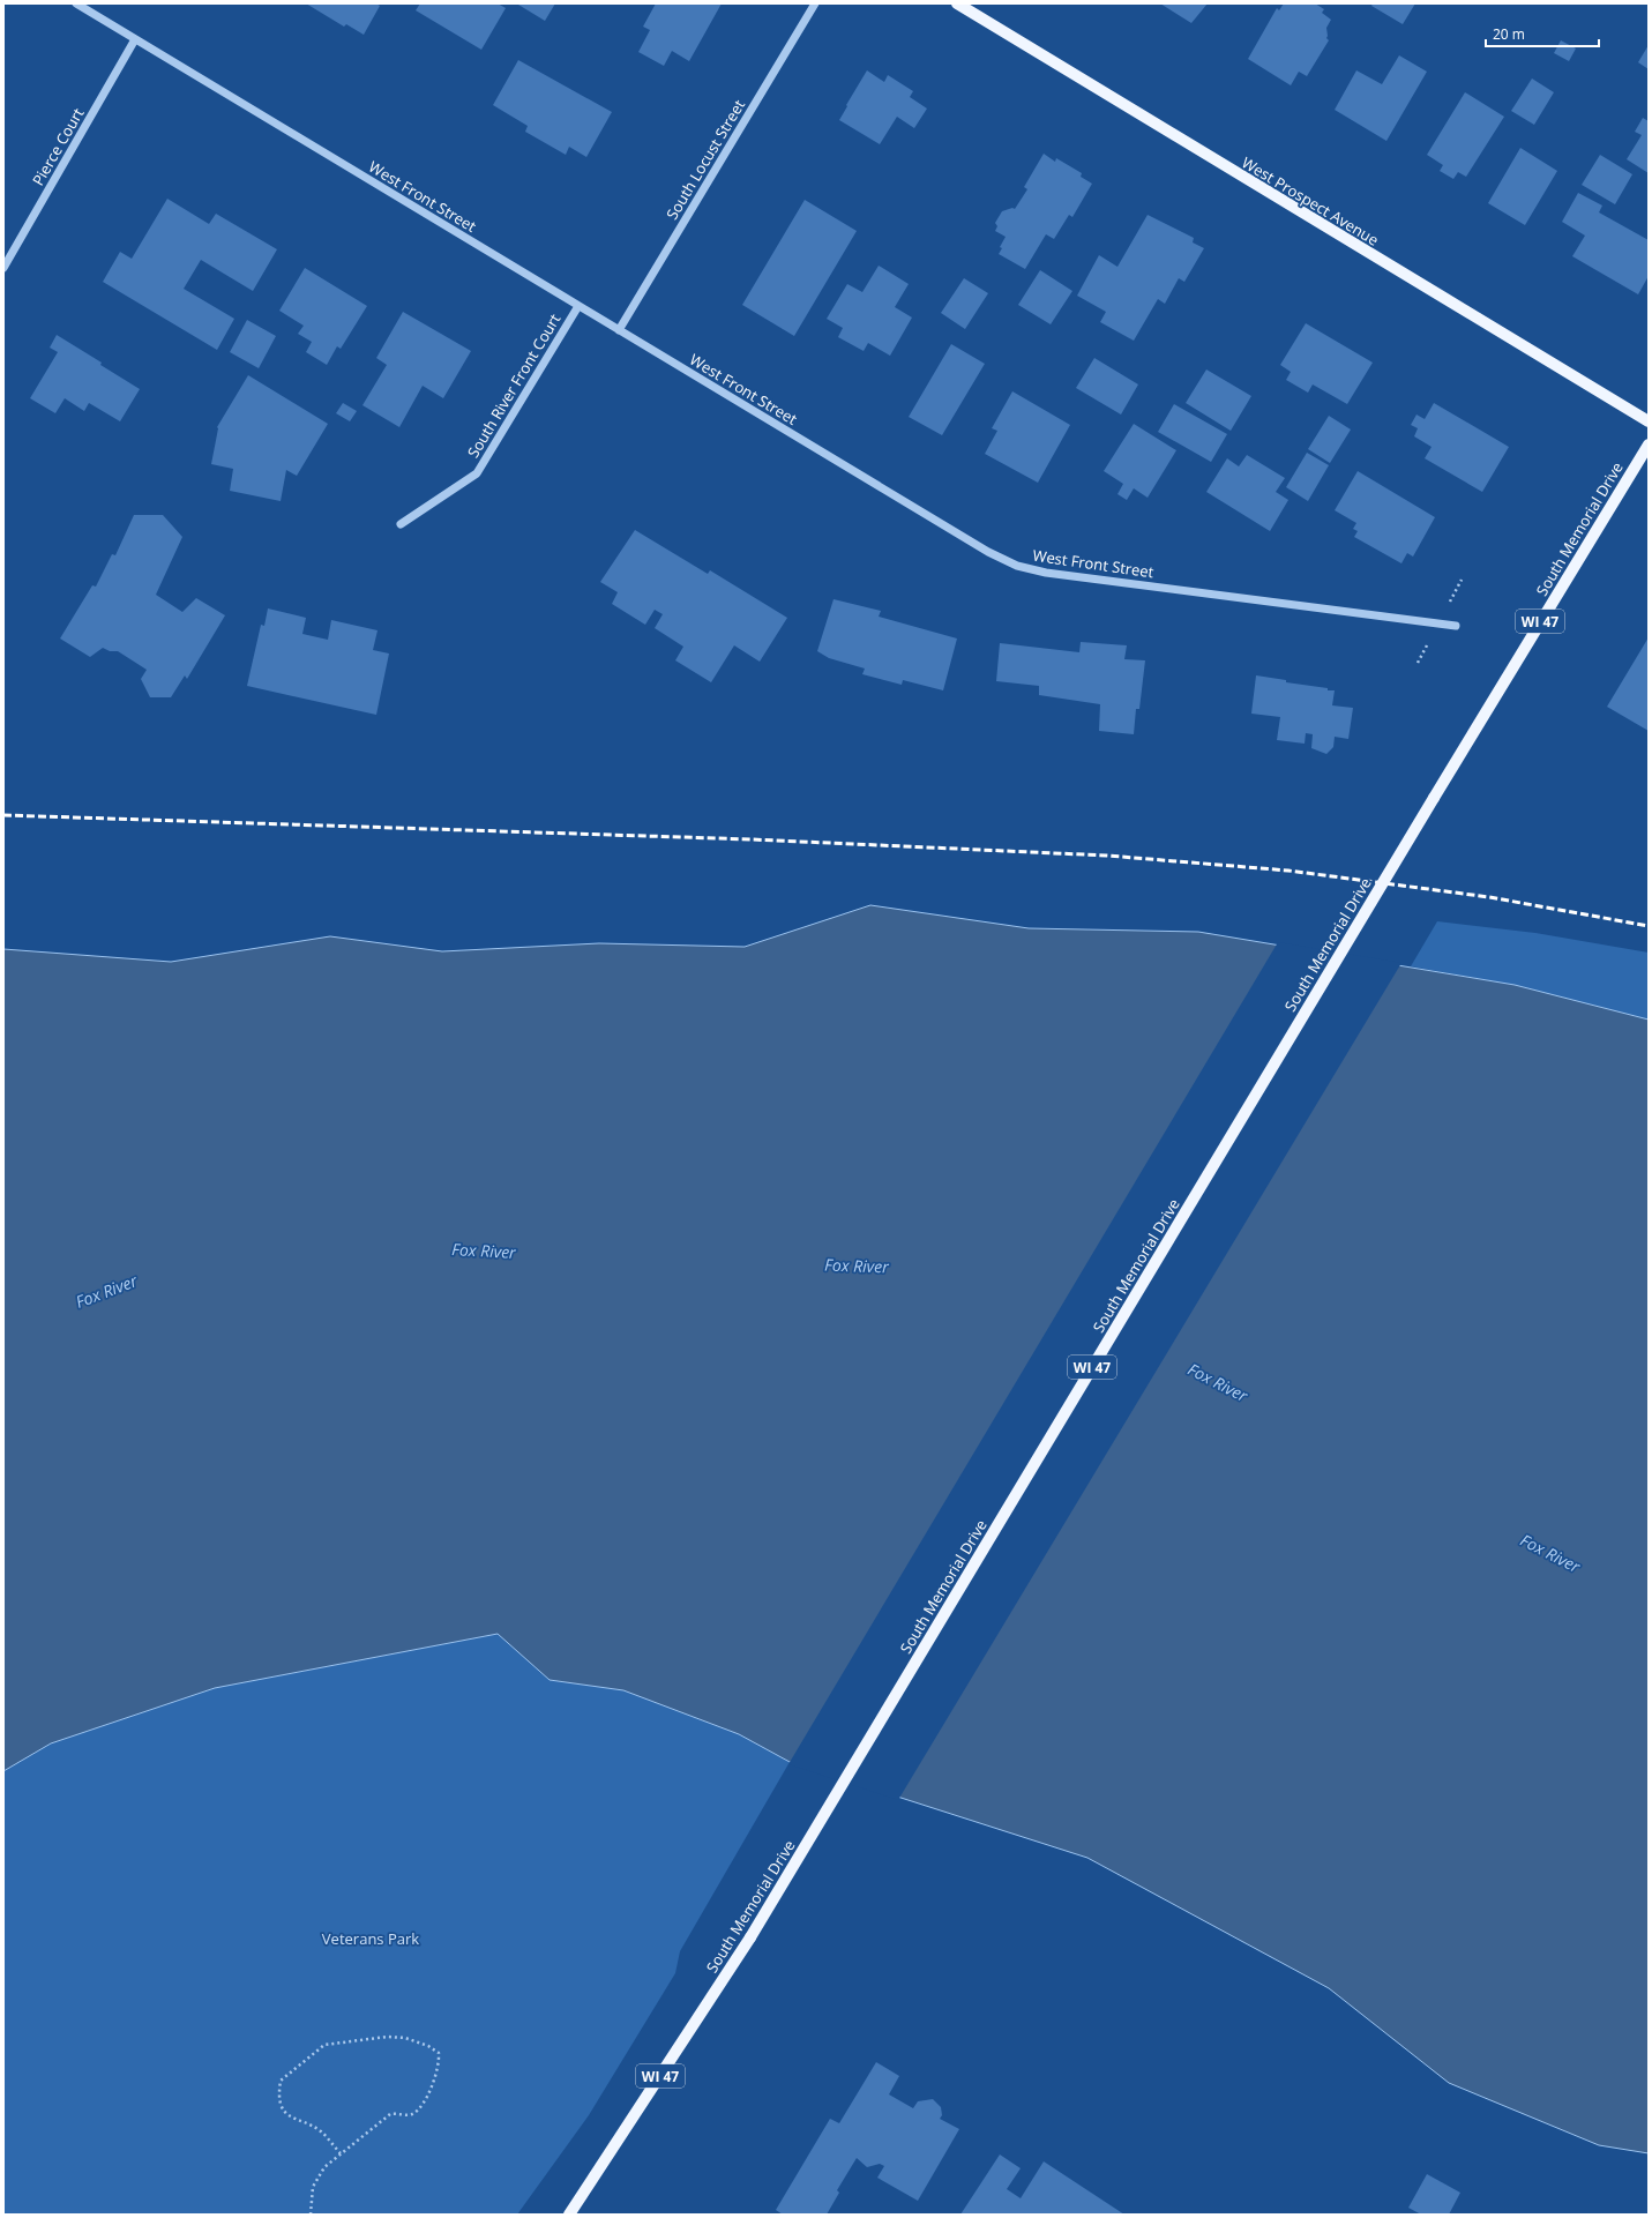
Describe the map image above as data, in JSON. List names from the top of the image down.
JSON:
{
  "streets": {
    "main road": ["West Prospect Avenue", "South Memorial Drive", "WI 47"],
    "street": [
      "Pierce Court",
      "South Locust Street",
      "West Front Street",
      "South River Front Court"
    ]
  },
  "crossings": [
    ["Pierce Court", "West Front Street"],
    ["South Locust Street", "West Front Street"],
    ["West Front Street", "South River Front Court"]
  ],
  "water": ["Fox River"],
  "parks": ["Veterans Park"],
  "scale_bar": "20 m"
}
